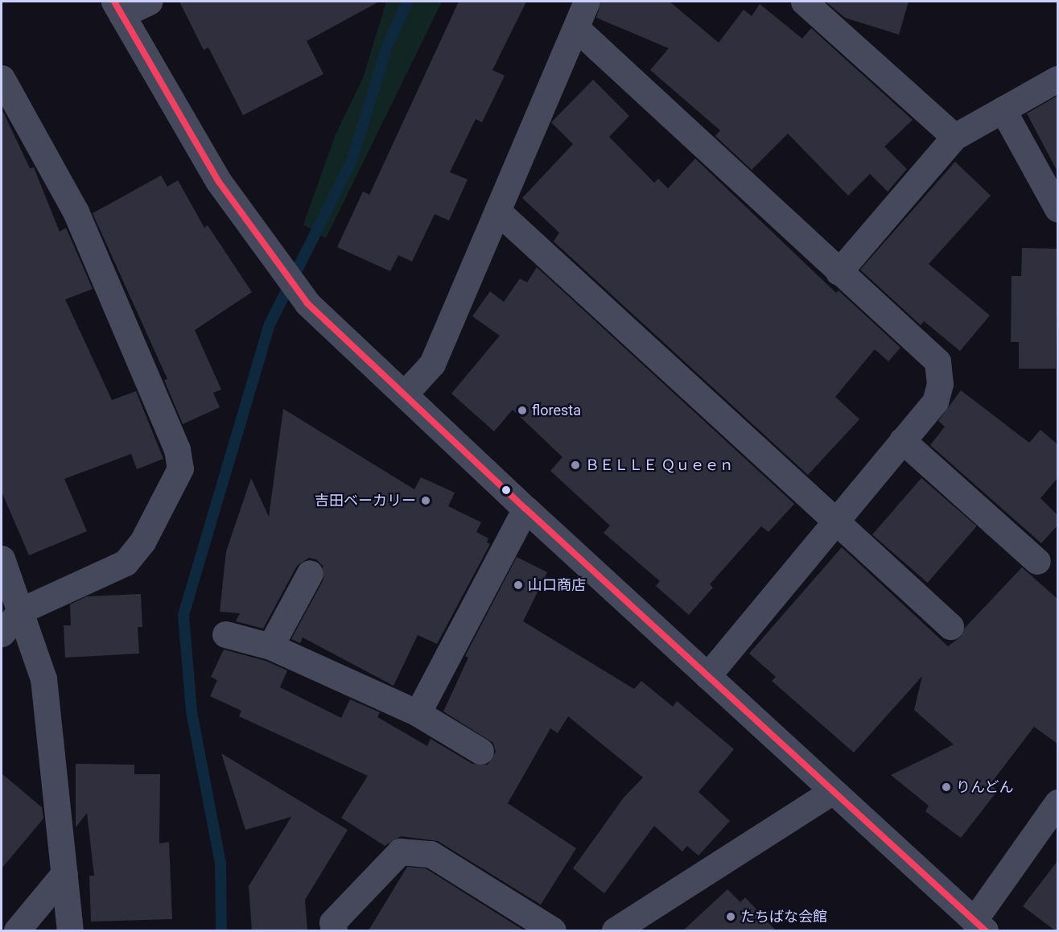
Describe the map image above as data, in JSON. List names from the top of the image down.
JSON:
{
  "places": [
    "floresta",
    "ＢＥＬＬＥ Ｑｕｅｅｎ",
    "吉田ベーカリー",
    "山口商店",
    "りんどん",
    "たちばな会館"
  ]
}
